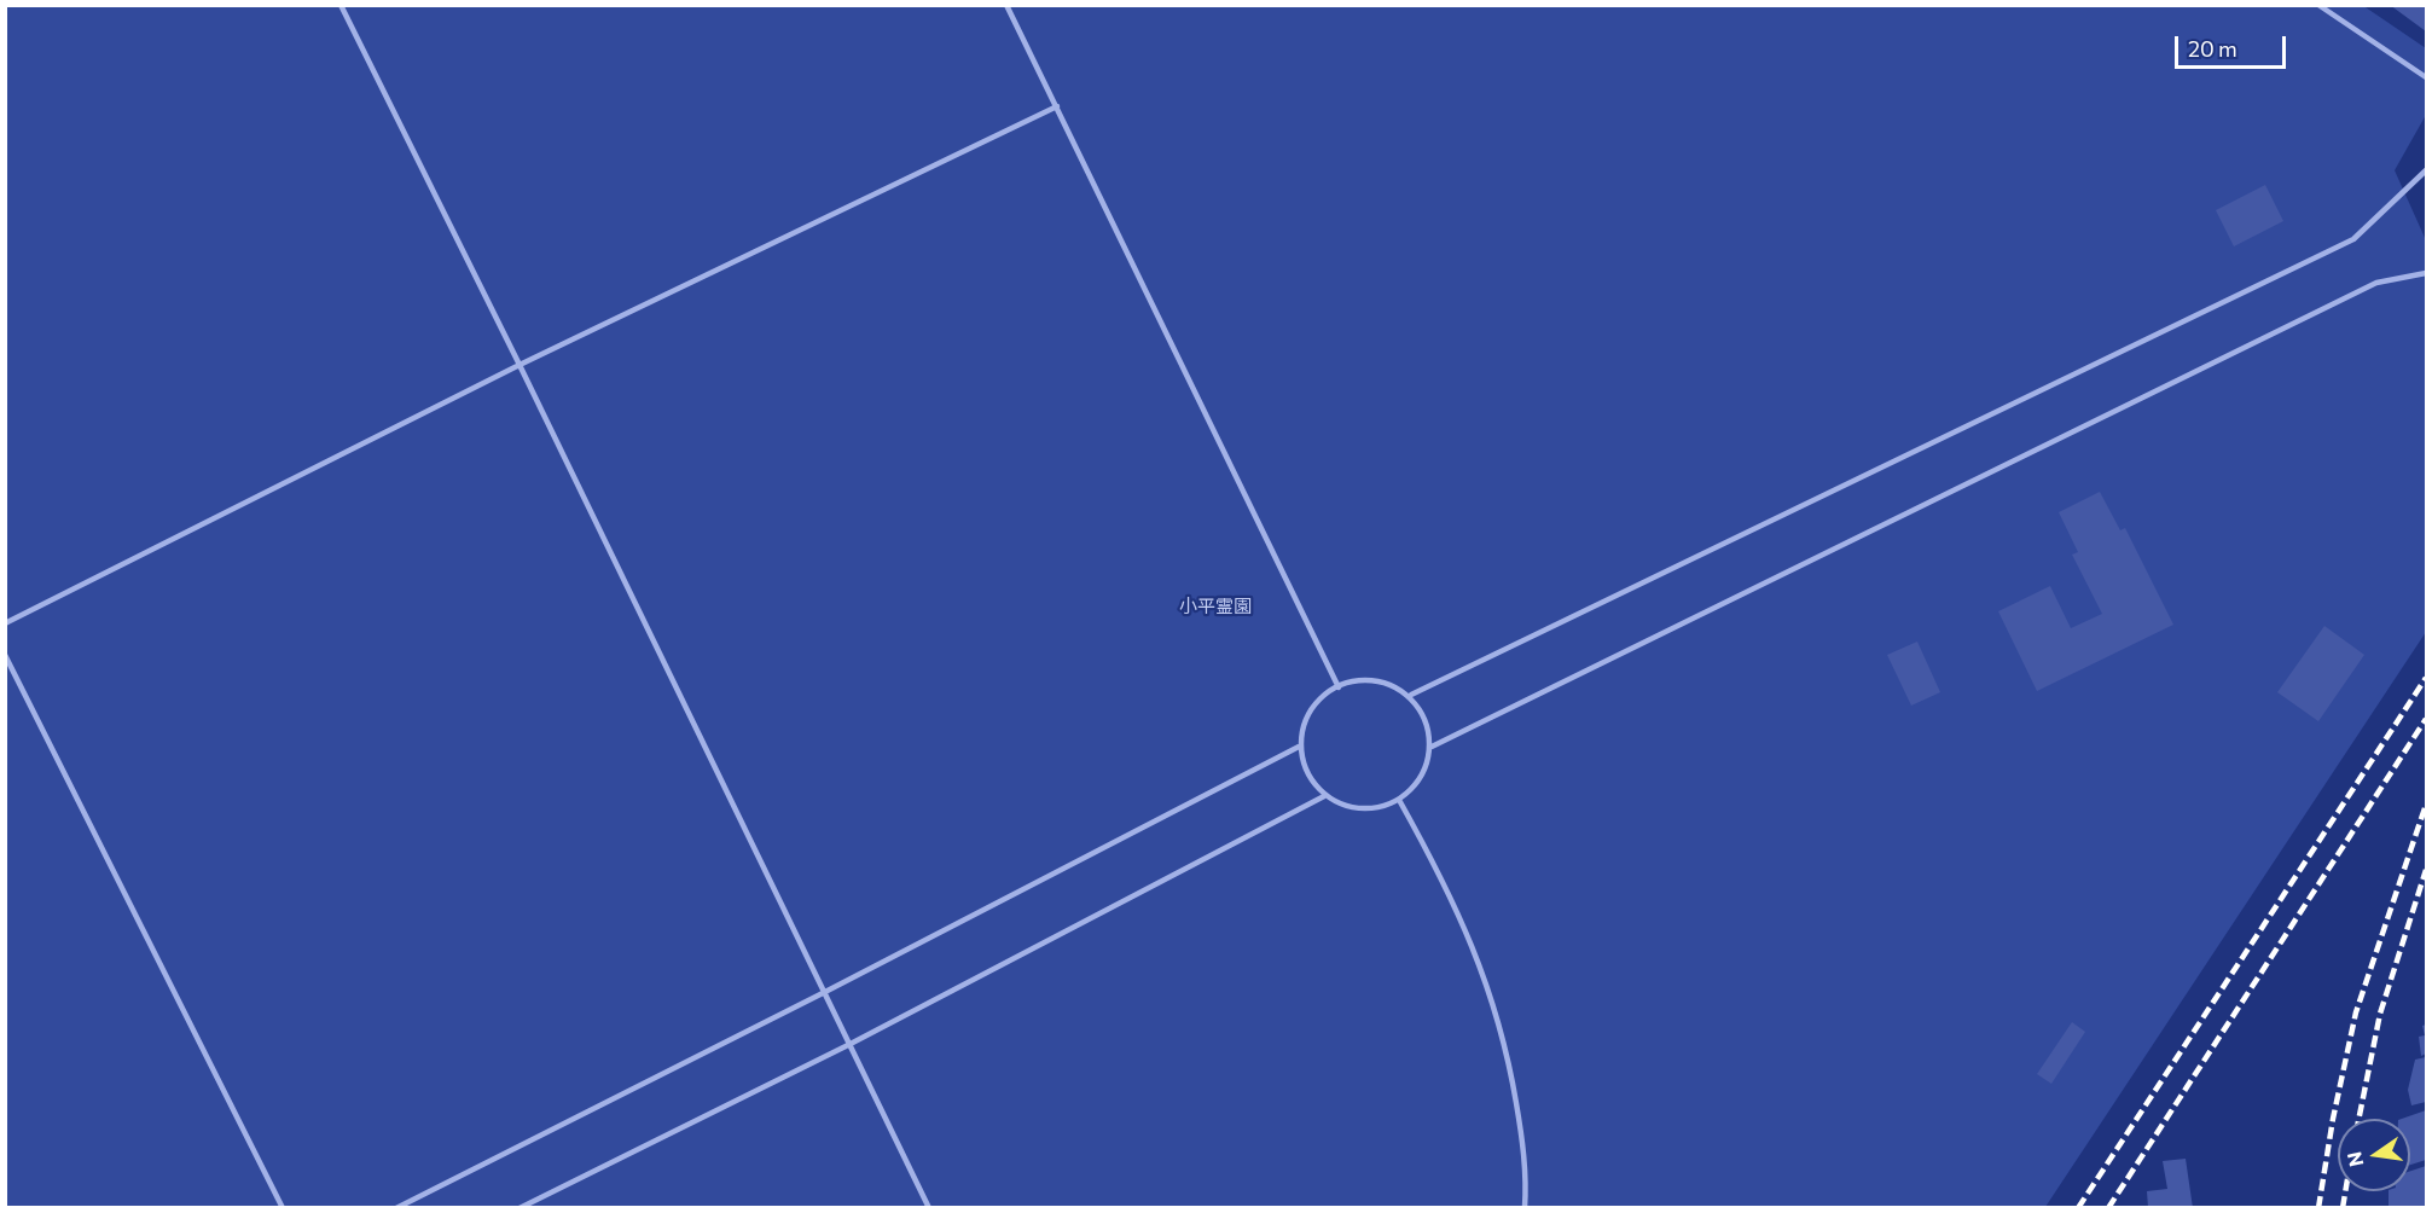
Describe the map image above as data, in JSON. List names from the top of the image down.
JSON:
{
  "parks": ["小平霊園"],
  "scale_bar": "20 m",
  "north": "left"
}
